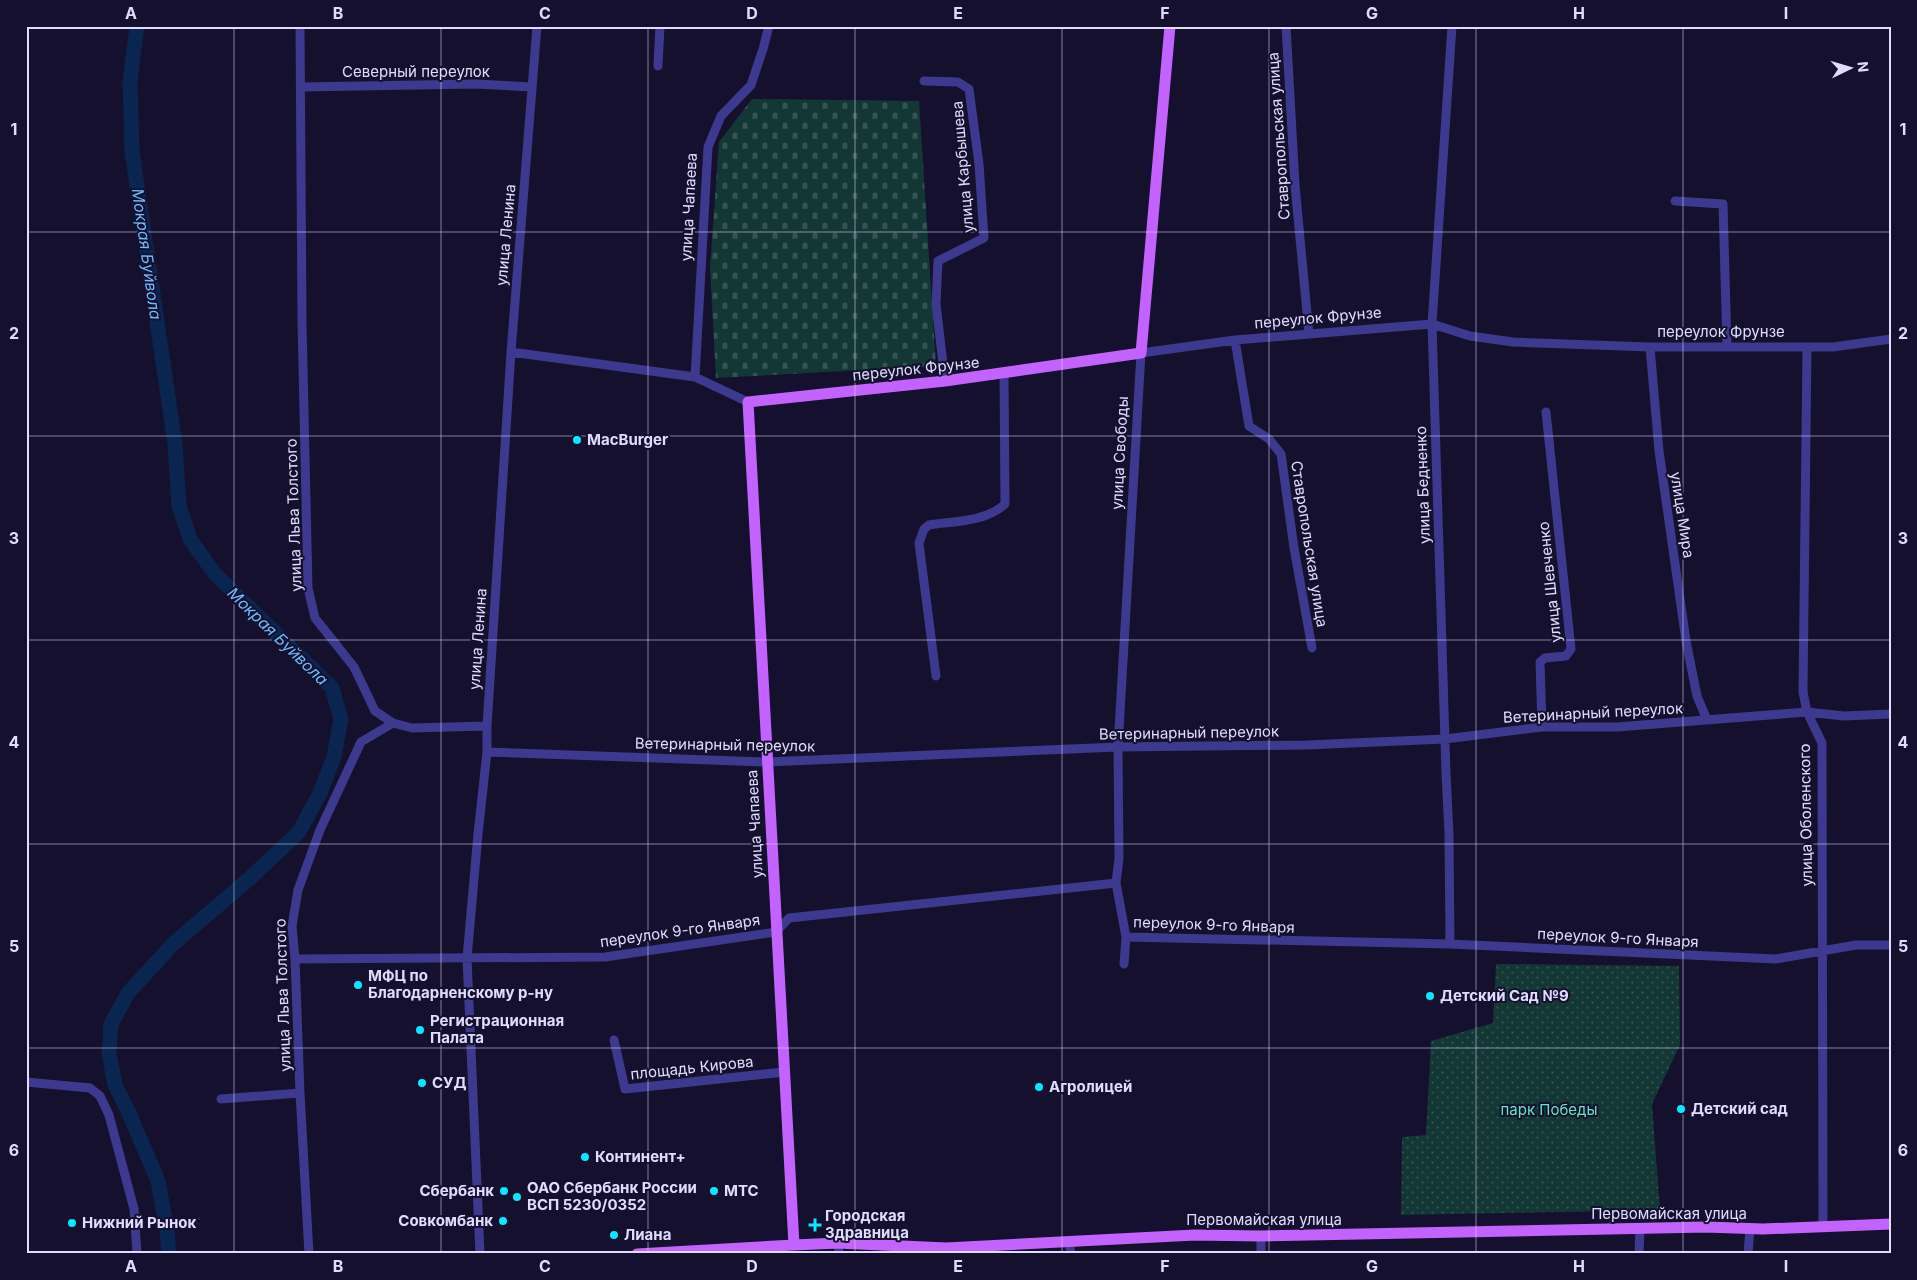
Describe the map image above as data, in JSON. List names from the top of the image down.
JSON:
{
  "streets": {
    "main road": [
      "улица Чапаева",
      "переулок Фрунзе",
      "улица Свободы",
      "Первомайская улица"
    ],
    "street": [
      "Северный переулок",
      "Ставропольская улица",
      "улица Карбышева",
      "улица Ленина",
      "улица Бедненко",
      "улица Льва Толстого",
      "улица Мира",
      "улица Шевченко",
      "Ветеринарный переулок",
      "улица Оболенского",
      "переулок 9-го Января",
      "площадь Кирова"
    ]
  },
  "crossings": [
    ["Северный переулок", "улица Ленина"],
    ["Северный переулок", "улица Льва Толстого"],
    ["Ставропольская улица", "переулок Фрунзе"],
    ["улица Карбышева", "переулок Фрунзе"],
    ["улица Чапаева", "переулок Фрунзе"],
    ["улица Чапаева", "Ветеринарный переулок"],
    ["улица Чапаева", "переулок 9-го Января"],
    ["улица Чапаева", "площадь Кирова"],
    ["улица Чапаева", "Первомайская улица"],
    ["улица Ленина", "Ветеринарный переулок"],
    ["улица Ленина", "переулок 9-го Января"],
    ["переулок Фрунзе", "улица Свободы"],
    ["переулок Фрунзе", "улица Бедненко"],
    ["переулок Фрунзе", "улица Мира"],
    ["переулок Фрунзе", "улица Оболенского"],
    ["улица Свободы", "Ветеринарный переулок"],
    ["улица Свободы", "переулок 9-го Января"],
    ["улица Бедненко", "Ветеринарный переулок"],
    ["улица Бедненко", "переулок 9-го Января"],
    ["улица Льва Толстого", "переулок 9-го Января"],
    ["улица Мира", "Ветеринарный переулок"],
    ["улица Шевченко", "Ветеринарный переулок"],
    ["Ветеринарный переулок", "улица Оболенского"],
    ["улица Оболенского", "переулок 9-го Января"],
    ["улица Оболенского", "Первомайская улица"]
  ],
  "water": ["Мокрая Буйвола"],
  "parks": ["парк Победы"],
  "places": {
    "other": [
      "MacBurger",
      "МФЦ по Благодарненскому р-ну",
      "Детский Сад №9",
      "Регистрационная Палата",
      "СУД",
      "Агролицей",
      "Детский сад",
      "Континент+",
      "Сбербанк",
      "МТС",
      "ОАО Сбербанк России ВСП 5230/0352",
      "Совкомбанк",
      "Нижний Рынок",
      "Лиана"
    ],
    "health": ["Городская Здравница"]
  },
  "north": "right",
  "grid": {
    "columns": [
      "A",
      "B",
      "C",
      "D",
      "E",
      "F",
      "G",
      "H",
      "I"
    ],
    "rows": [
      "1",
      "2",
      "3",
      "4",
      "5",
      "6"
    ]
  }
}
